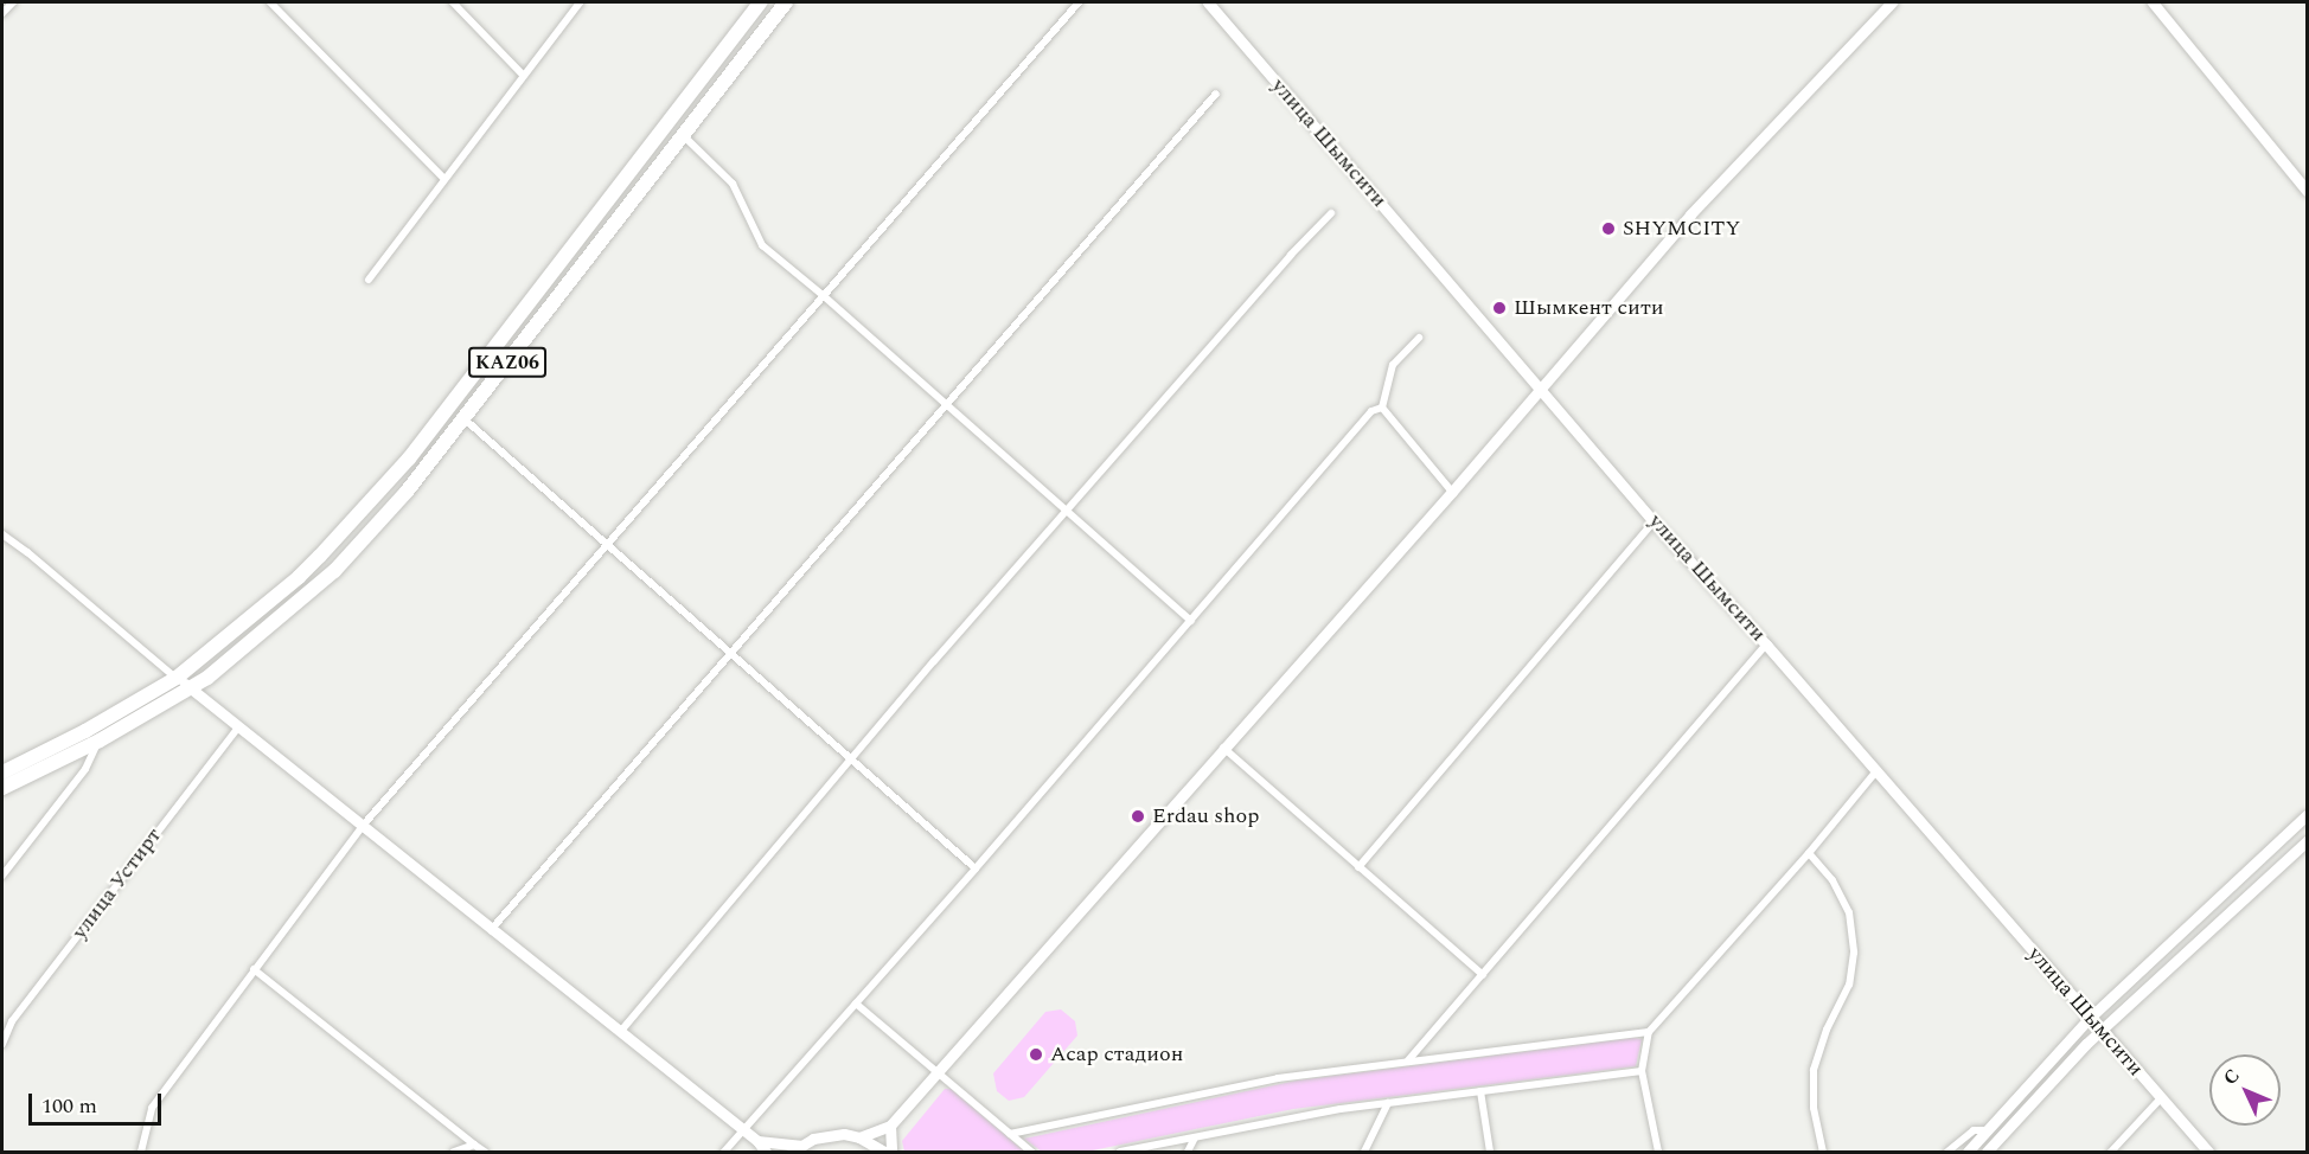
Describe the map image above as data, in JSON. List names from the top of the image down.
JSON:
{
  "streets": {
    "highway": ["KАZ06"],
    "street": ["улица Шымсити", "улица Устирт"]
  },
  "places": [
    "SHYMCITY",
    "Шымкент сити",
    "Erdau shop",
    "Асар стадион"
  ],
  "scale_bar": "100 m",
  "north": "top left"
}
